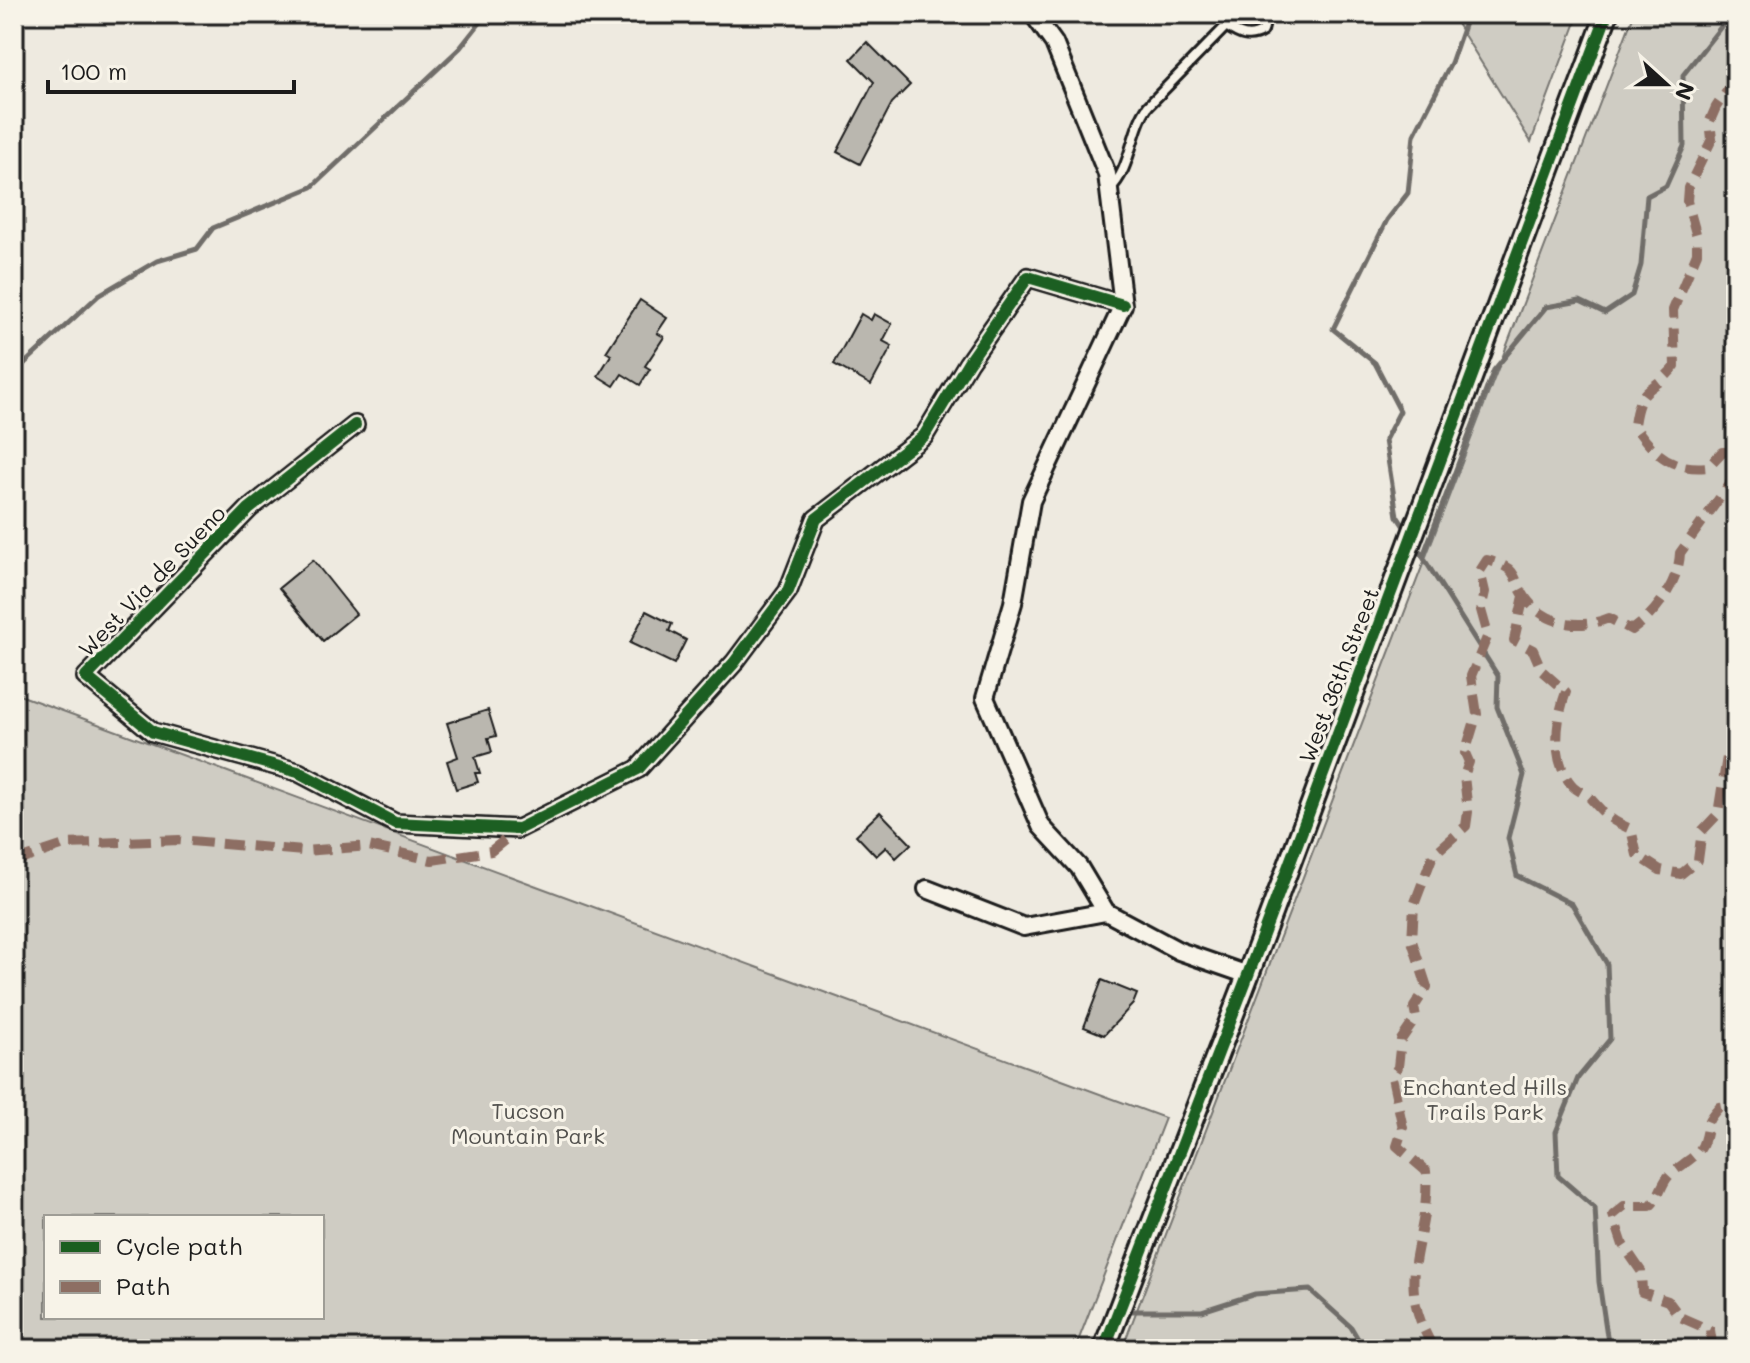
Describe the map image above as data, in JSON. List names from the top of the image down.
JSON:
{
  "streets": {
    "street": ["West Via de Sueno", "West 36th Street"]
  },
  "parks": ["Enchanted Hills Trails Park", "Tucson Mountain Park"],
  "legend": ["Cycle path", "Path"],
  "scale_bar": "100 m",
  "north": "right"
}
